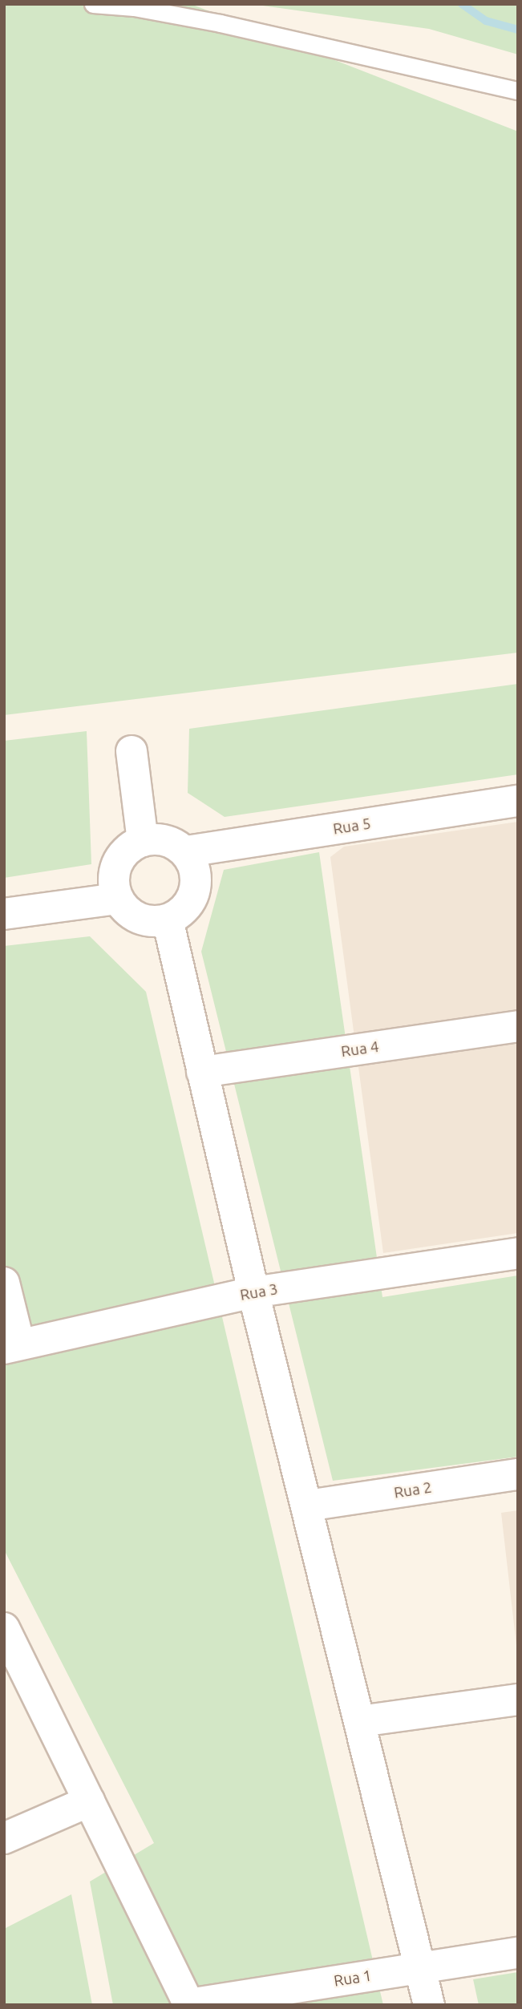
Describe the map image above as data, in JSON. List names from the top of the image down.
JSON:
{
  "streets": {
    "street": [
      "Rua 5",
      "Rua 4",
      "Rua 3",
      "Rua 2",
      "Rua 1"
    ]
  }
}
